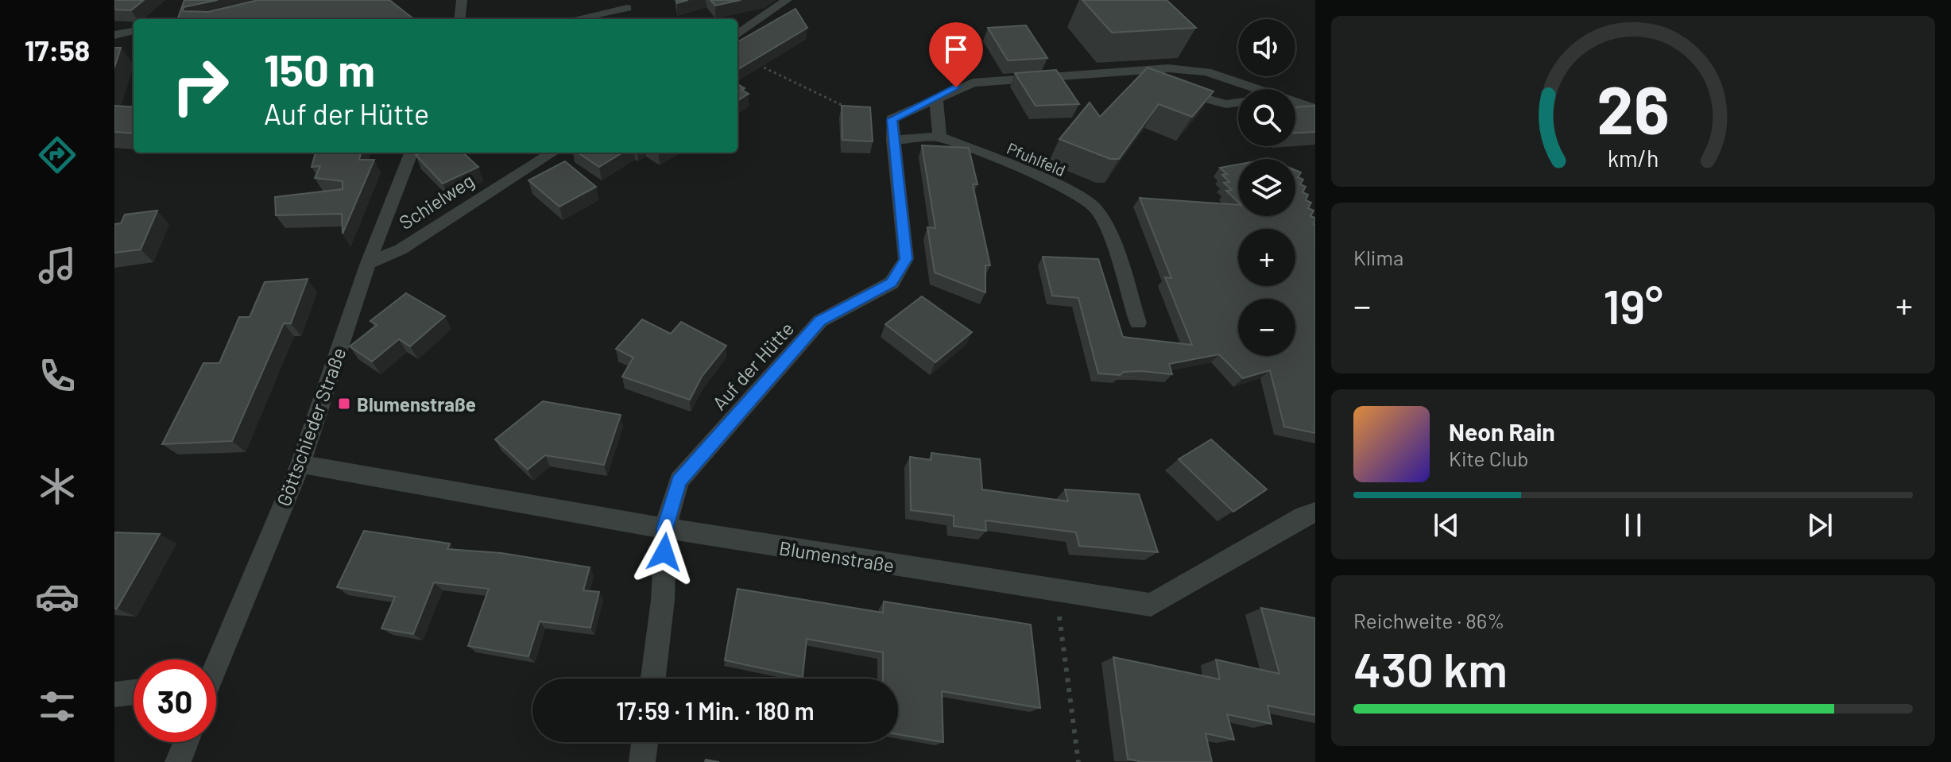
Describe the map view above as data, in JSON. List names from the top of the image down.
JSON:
{
  "streets": {
    "street": [
      "Pfuhlfeld",
      "Schielweg",
      "Auf der Hütte",
      "Göttschieder Straße",
      "Blumenstraße"
    ]
  },
  "crossings": [
    ["Pfuhlfeld", "Auf der Hütte"],
    ["Schielweg", "Göttschieder Straße"],
    ["Auf der Hütte", "Blumenstraße"],
    ["Göttschieder Straße", "Blumenstraße"]
  ],
  "places": {
    "transit": ["Blumenstraße"]
  },
  "page": {
    "tabs": "17:58",
    "map_buttons": ["+", "−"],
    "turn": ["150 m", "Auf der Hütte"],
    "tile": [
      "Klima",
      ["Reichweite · 86%", "430 km"]
    ],
    "heat": ["−", "19°", "+"],
    "song": ["Neon Rain", "Kite Club"],
    "limit": "30",
    "trip": "17:59 · 1 Min. · 180 m",
    "gauge": ["26", "km/h"]
  }
}
